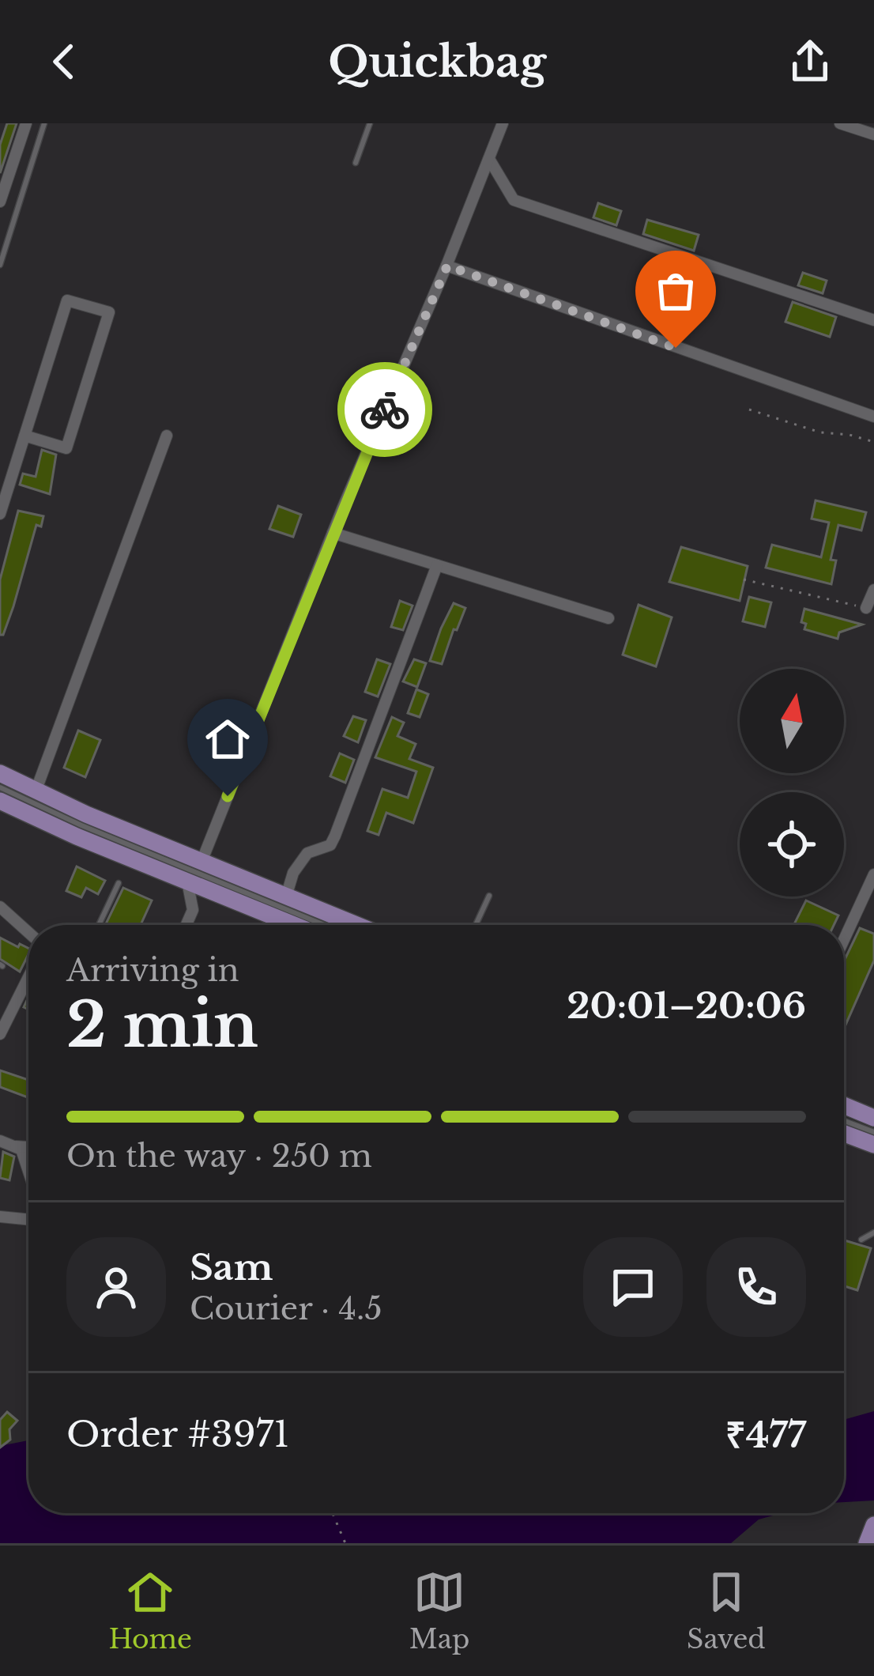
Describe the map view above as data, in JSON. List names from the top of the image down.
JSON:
{
  "north": "top",
  "page": {
    "header": "Quickbag",
    "heading": ["2 min", "Arriving in", "20:01–20:06"],
    "panel": [
      "Sam",
      "Courier · 4.5",
      "Order #3971",
      "₹477"
    ],
    "bar": "On the way · 250 m",
    "tabs": ["Home", "Map", "Saved"]
  }
}
